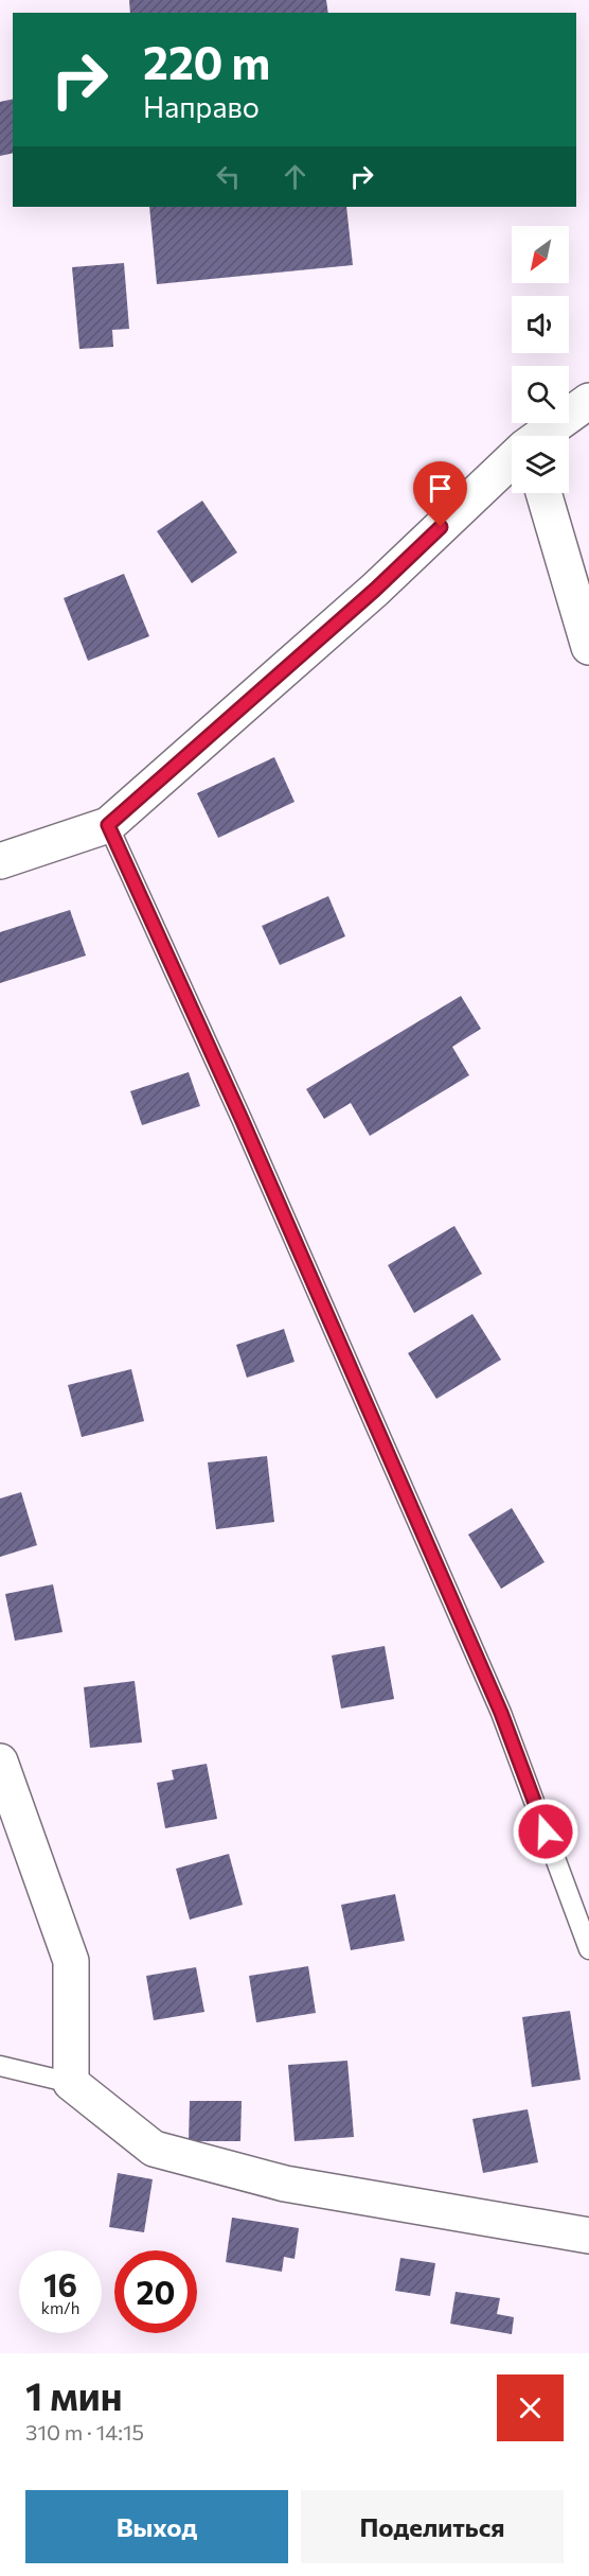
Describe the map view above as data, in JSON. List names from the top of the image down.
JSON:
{
  "north": "bottom left",
  "page": {
    "turn": ["220 m", "Направо"],
    "speed": "16 km/h",
    "limit": "20",
    "heading": ["1 мин", "310 m · 14:15"],
    "buttons": ["Выход", "Поделиться"]
  }
}
